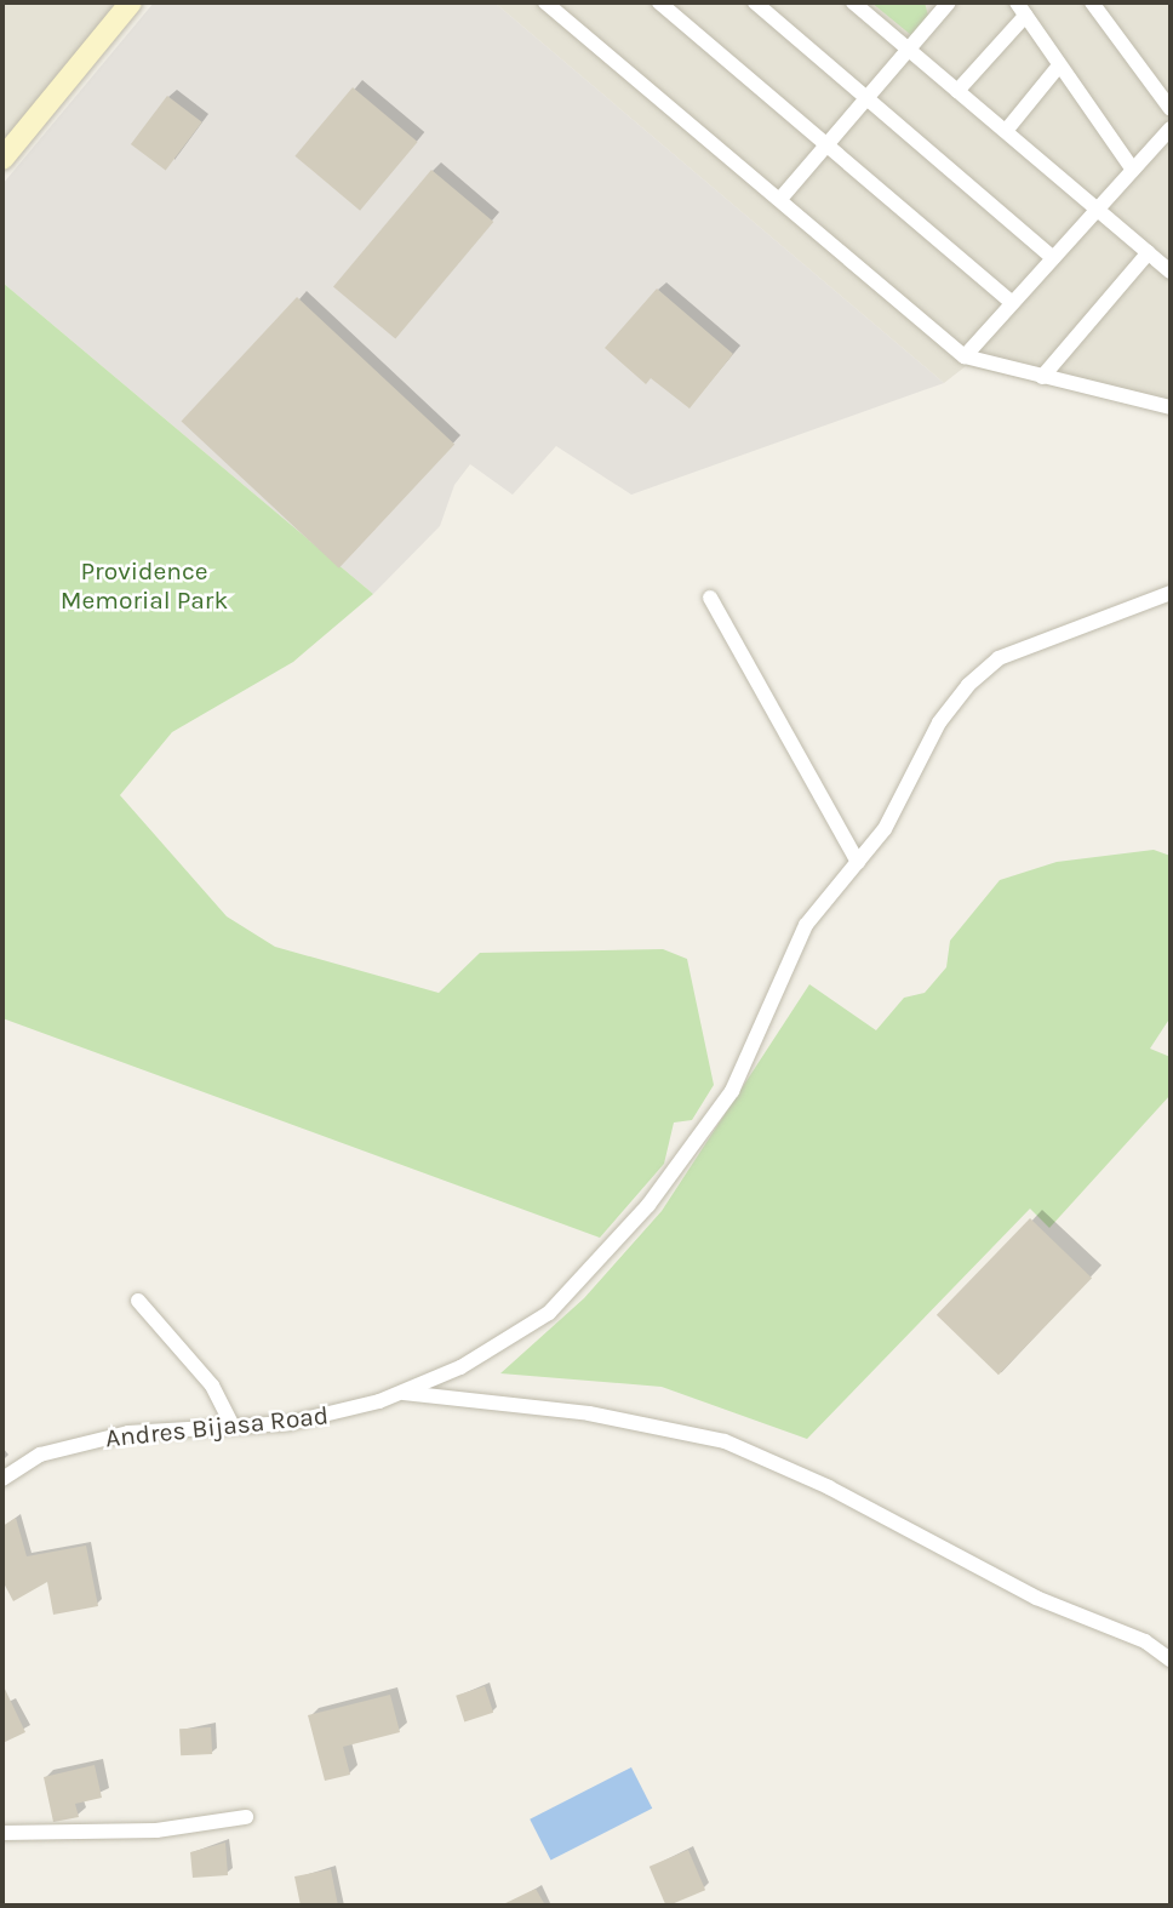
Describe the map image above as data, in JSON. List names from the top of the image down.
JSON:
{
  "streets": {
    "street": ["Andres Bijasa Road"]
  },
  "parks": ["Providence Memorial Park"]
}
